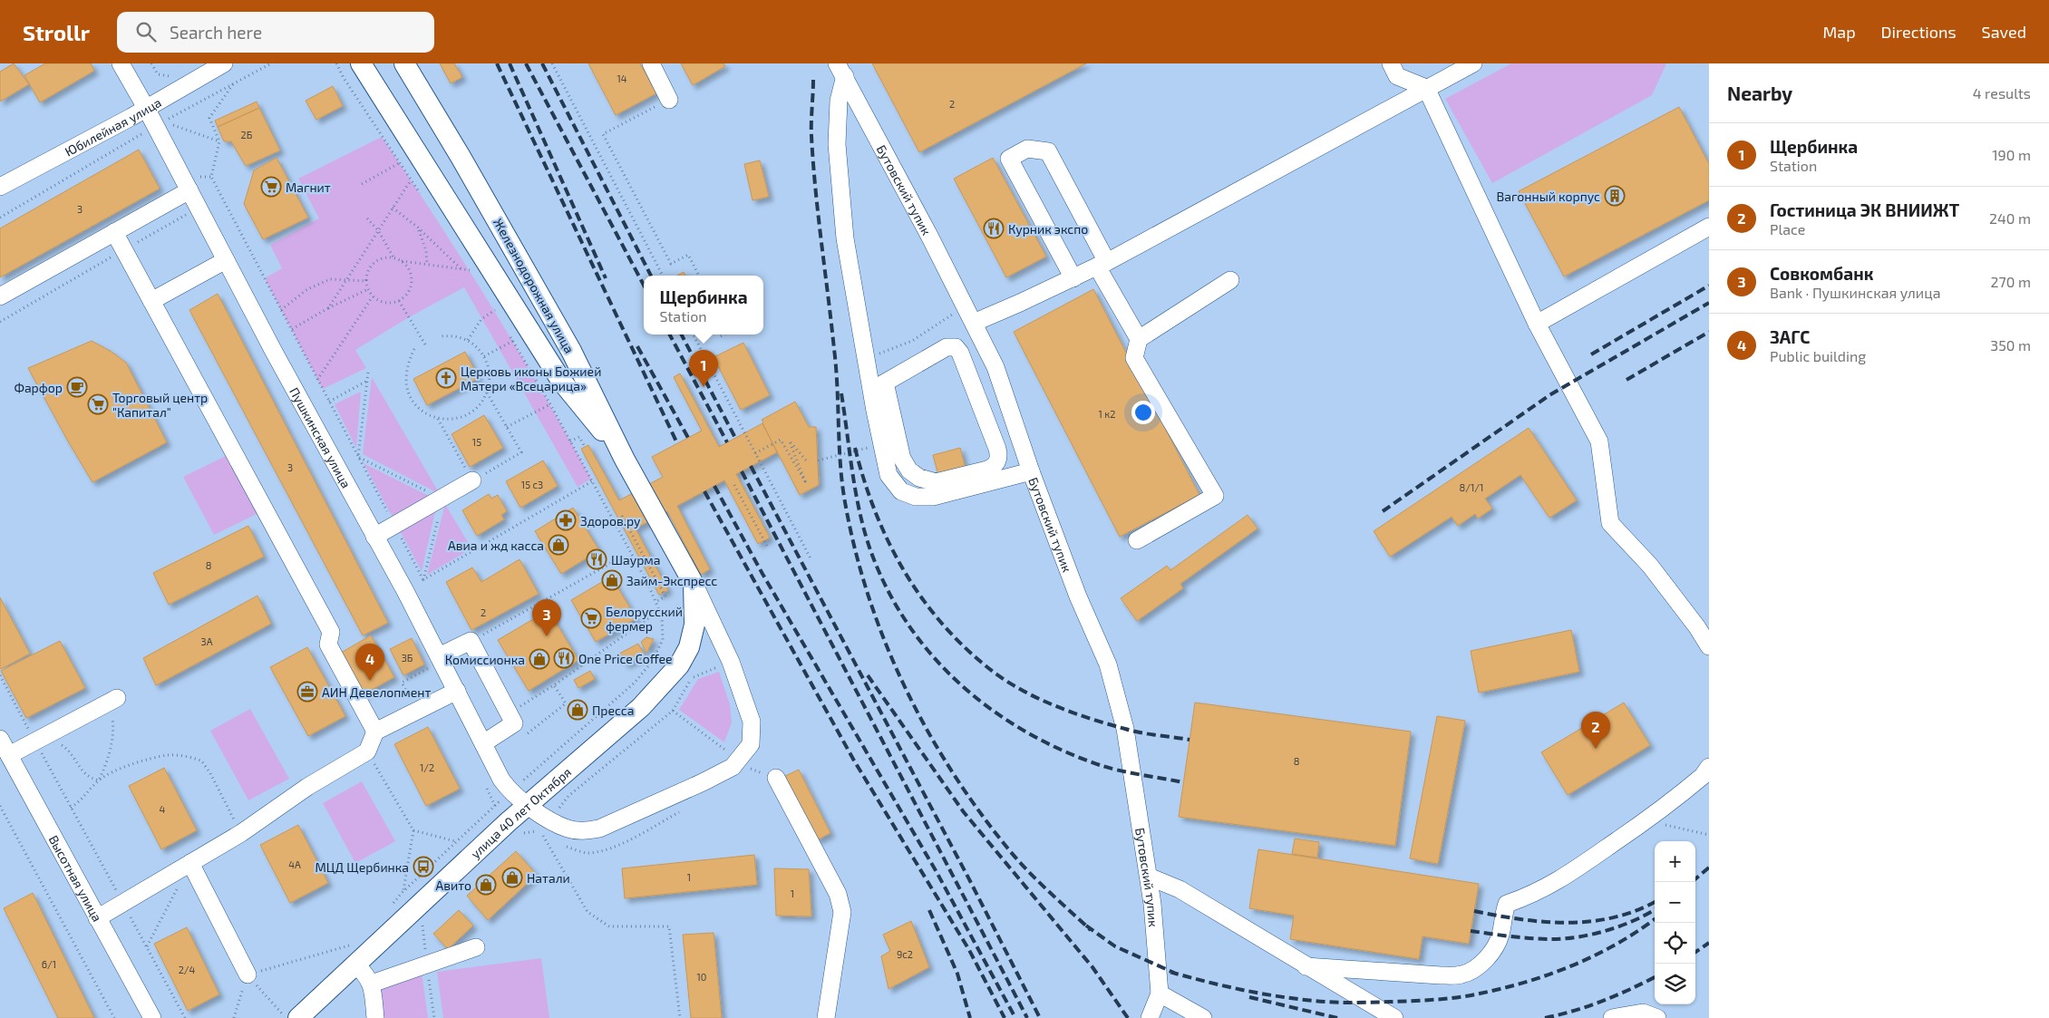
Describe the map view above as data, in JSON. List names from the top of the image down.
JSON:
{
  "streets": {
    "main road": ["Железнодорожная улица", "улица 40 лет Октября"],
    "street": [
      "Юбилейная улица",
      "Бутовский тупик",
      "Пушкинская улица",
      "Высотная улица"
    ]
  },
  "crossings": [
    ["Юбилейная улица", "Пушкинская улица"],
    ["Железнодорожная улица", "Пушкинская улица"],
    ["Железнодорожная улица", "улица 40 лет Октября"],
    ["Пушкинская улица", "улица 40 лет Октября"]
  ],
  "places": {
    "supermarket": ["Магнит", "Торговый центр \"Капитал\"", "Белорусский фермер"],
    "building": ["Вагонный корпус"],
    "restaurant": ["Курник экспо", "Шаурма", "One Price Coffee"],
    "church": ["Церковь иконы Божией Матери «Всецарица»"],
    "cafe": ["Фарфор"],
    "pharmacy": ["Здоров.ру"],
    "shop": [
      "Авиа и жд касса",
      "Займ-Экспресс",
      "Комиссионка",
      "Пресса",
      "Натали",
      "Авито"
    ],
    "office": ["АИН Девелопмент"],
    "bus stop": ["МЦД Щербинка"]
  },
  "house_numbers": [
    "14",
    "2",
    "2Б",
    "3",
    "1 к2",
    "15",
    "3",
    "15 с3",
    "8/1/1",
    "8",
    "2",
    "3А",
    "3Б",
    "8",
    "1/2",
    "4",
    "4А",
    "1",
    "1",
    "9с2",
    "6/1",
    "2/4",
    "10"
  ],
  "page": {
    "header": "Strollr",
    "search": "Search here",
    "nav": ["Map", "Directions", "Saved"],
    "heading": ["Nearby", "4 results"],
    "list": [
      {
        "mark": "1",
        "name": "Щербинка",
        "note": "Station",
        "value": "190 m"
      },
      {
        "mark": "2",
        "name": "Гостиница ЭК ВНИИЖТ",
        "note": "Place",
        "value": "240 m"
      },
      {
        "mark": "3",
        "name": "Совкомбанк",
        "note": "Bank · Пушкинская улица",
        "value": "270 m"
      },
      {
        "mark": "4",
        "name": "ЗАГС",
        "note": "Public building",
        "value": "350 m"
      }
    ],
    "popup": ["Щербинка", "Station"],
    "pins": [
      "1",
      "3",
      "4",
      "2"
    ],
    "map_buttons": ["+", "−"]
  }
}
